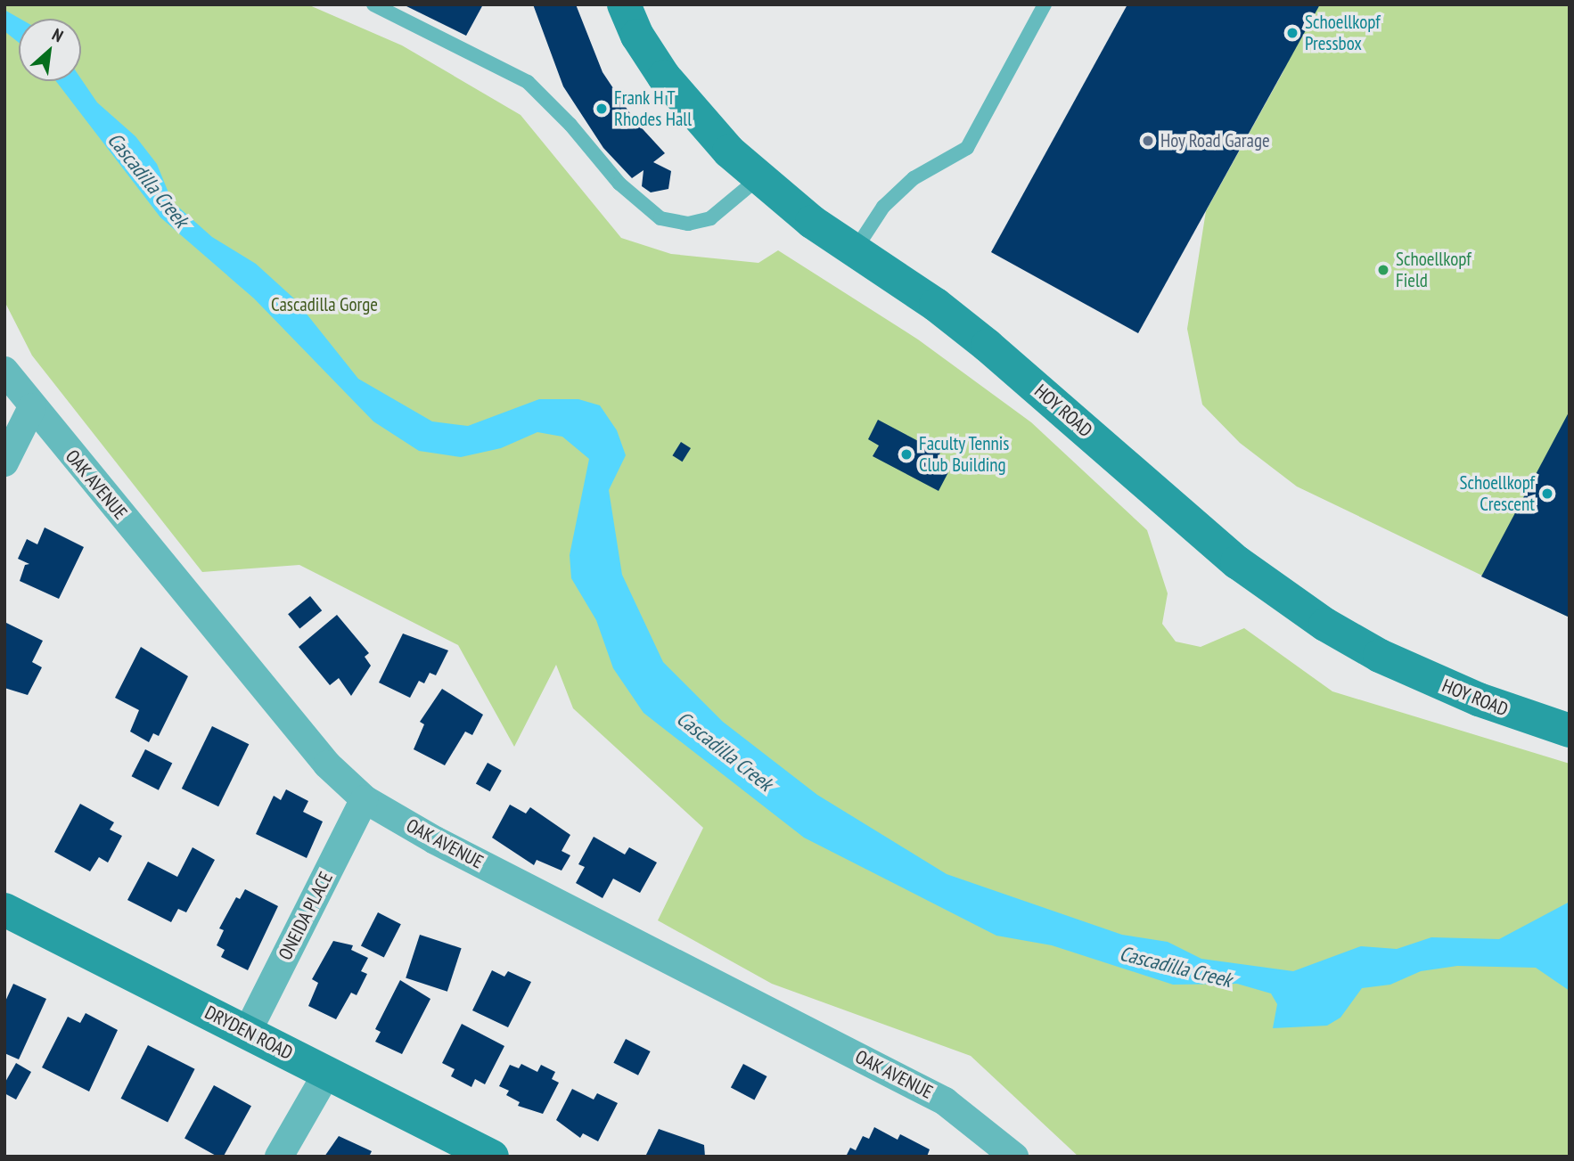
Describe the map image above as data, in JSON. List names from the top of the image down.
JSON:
{
  "streets": {
    "street": [
      "HOY ROAD",
      "OAK AVENUE",
      "ONEIDA PLACE",
      "DRYDEN ROAD"
    ]
  },
  "crossings": [
    ["OAK AVENUE", "ONEIDA PLACE"],
    ["ONEIDA PLACE", "DRYDEN ROAD"]
  ],
  "water": ["Cascadilla Creek"],
  "parks": ["Cascadilla Gorge"],
  "places": [
    "Schoellkopf Pressbox",
    "Frank H T Rhodes Hall",
    "Hoy Road Garage",
    "Schoellkopf Field",
    "Faculty Tennis Club Building",
    "Schoellkopf Crescent"
  ],
  "north": "top right"
}
